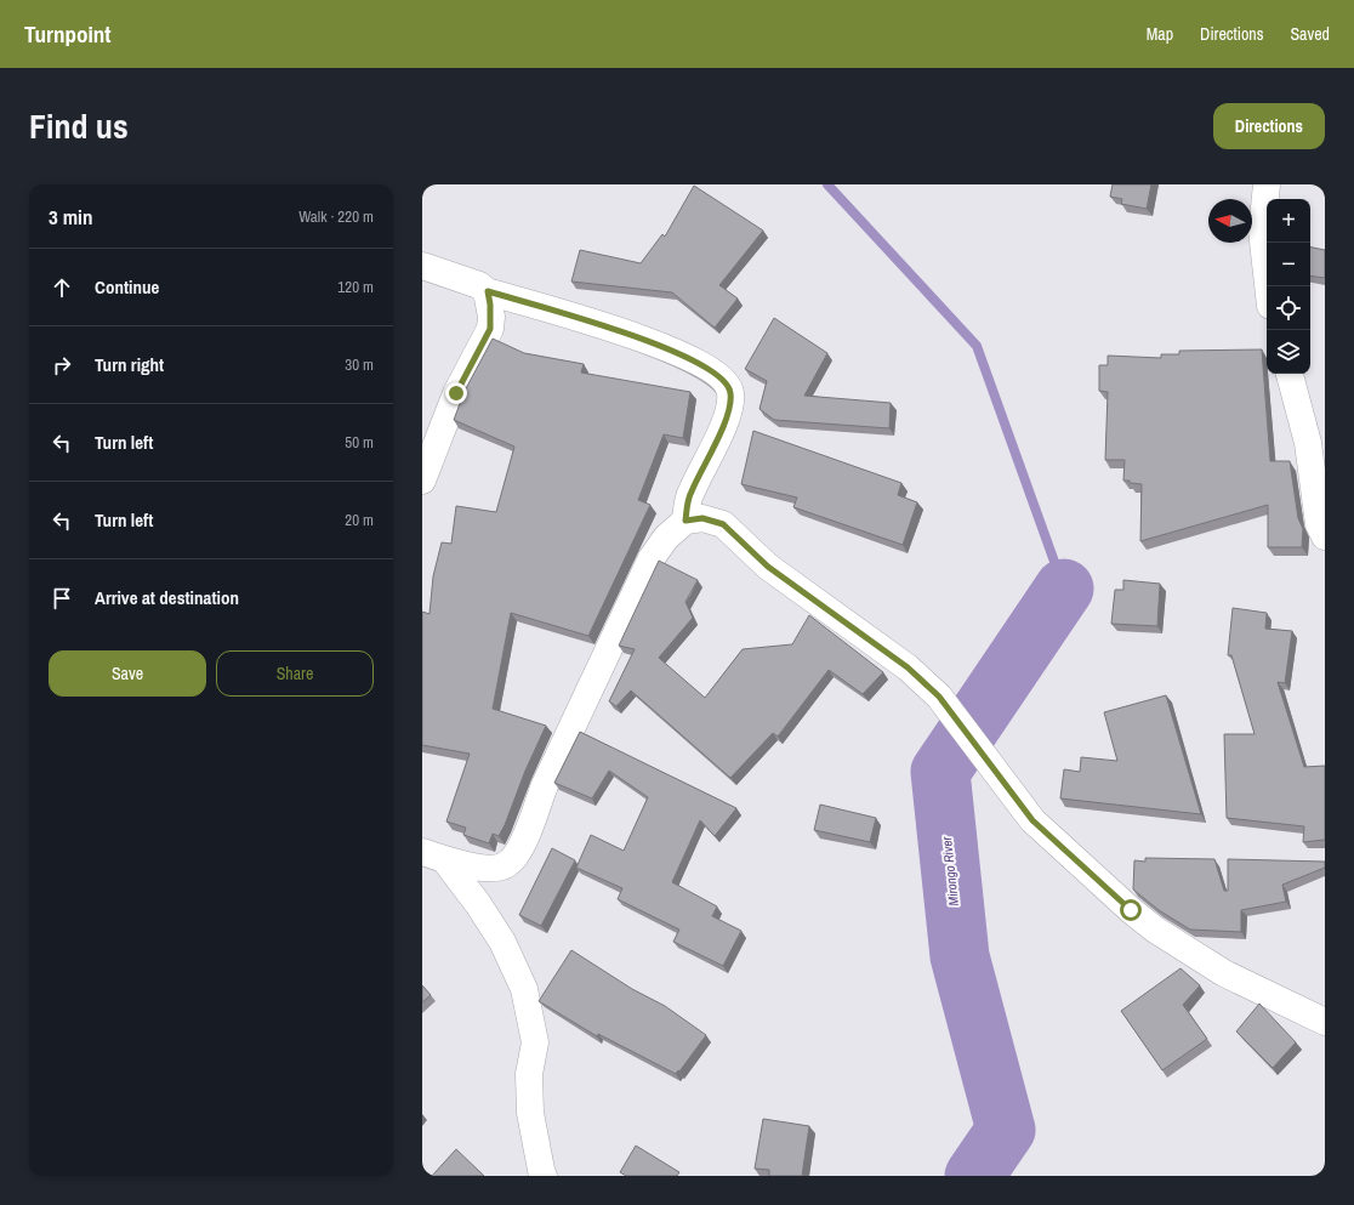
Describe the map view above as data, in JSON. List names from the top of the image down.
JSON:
{
  "water": ["Mirongo River"],
  "north": "left",
  "page": {
    "header": "Turnpoint",
    "nav": ["Map", "Directions", "Saved"],
    "title": "Find us",
    "buttons": [
      "Directions",
      ["Save", "Share"]
    ],
    "heading": ["3 min", "Walk · 220 m"],
    "map_buttons": ["+", "−"],
    "list": [
      ["Continue", "120 m"],
      ["Turn right", "30 m"],
      ["Turn left", "50 m"],
      ["Turn left", "20 m"],
      "Arrive at destination"
    ]
  }
}
